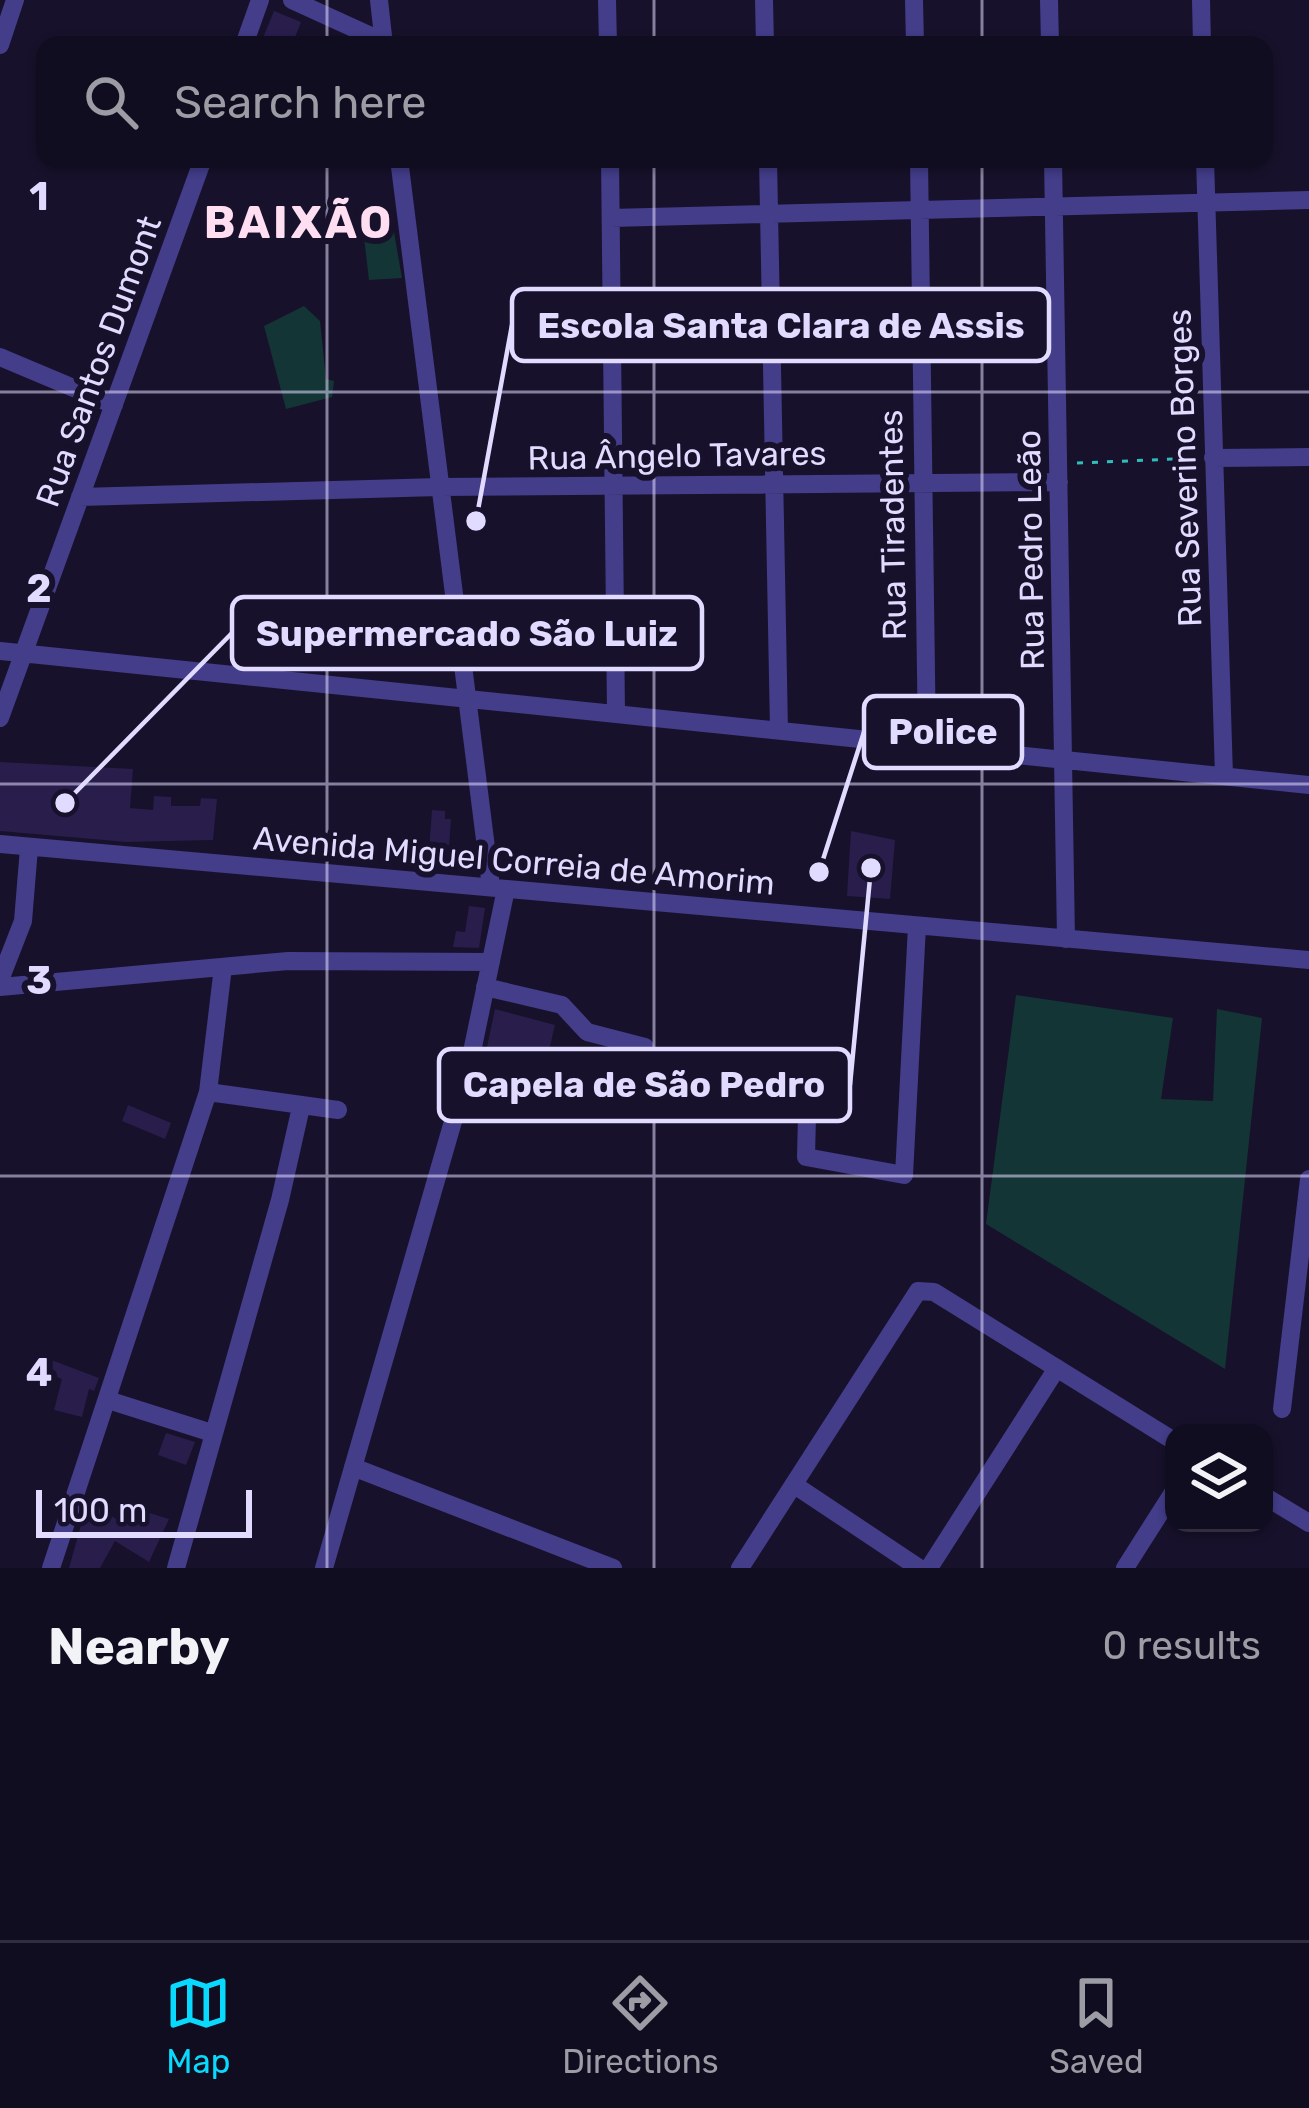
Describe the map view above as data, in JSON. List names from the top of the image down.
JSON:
{
  "streets": {
    "street": [
      "Rua Santos Dumont",
      "Rua Ângelo Tavares",
      "Rua Severino Borges",
      "Rua Tiradentes",
      "Rua Pedro Leão",
      "Avenida Miguel Correia de Amorim"
    ]
  },
  "crossings": [
    ["Rua Santos Dumont", "Rua Ângelo Tavares"],
    ["Rua Ângelo Tavares", "Rua Tiradentes"],
    ["Rua Ângelo Tavares", "Rua Pedro Leão"],
    ["Rua Pedro Leão", "Avenida Miguel Correia de Amorim"]
  ],
  "districts": ["BAIXÃO"],
  "places": [
    "Escola Santa Clara de Assis",
    "Supermercado São Luiz",
    "Capela de São Pedro",
    "Police"
  ],
  "scale_bar": "100 m",
  "page": {
    "search": "Search here",
    "scale": "100 m",
    "heading": ["Nearby", "0 results"],
    "nav": ["Map", "Directions", "Saved"]
  },
  "grid": {
    "rows": [
      "1",
      "2",
      "3",
      "4"
    ]
  }
}
